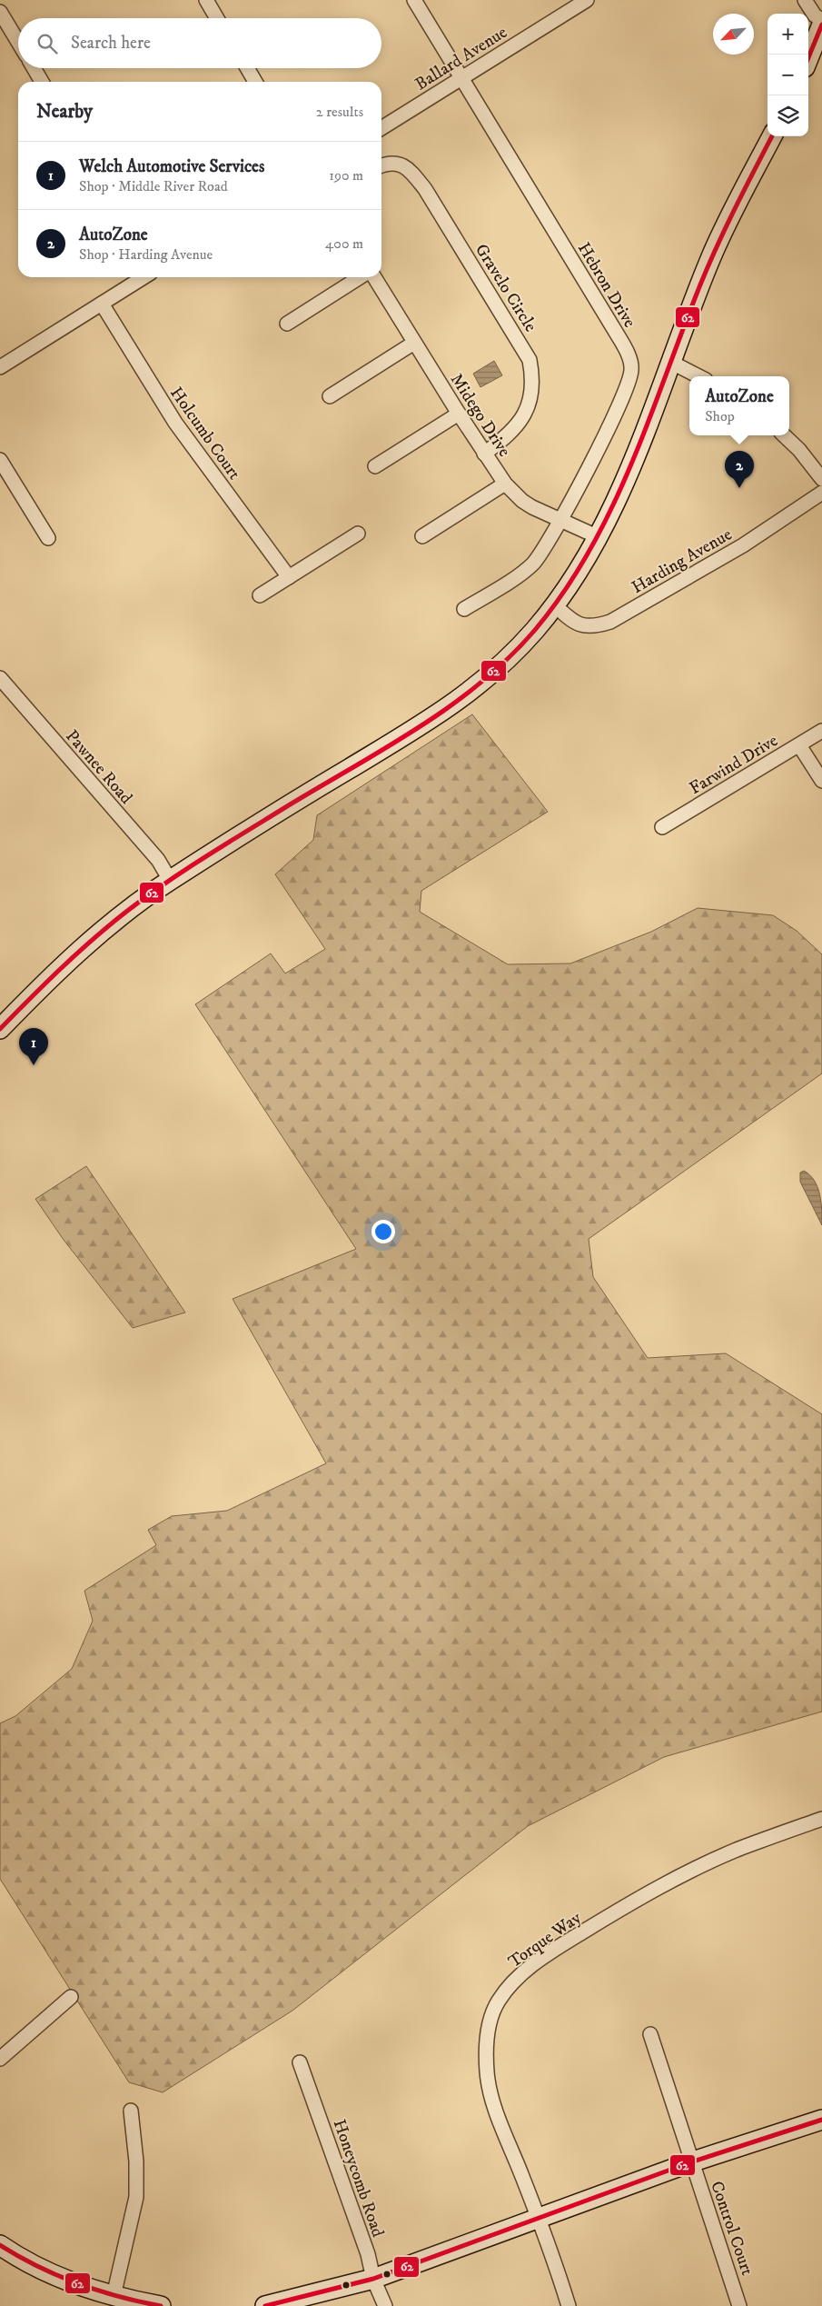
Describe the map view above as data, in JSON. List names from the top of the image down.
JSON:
{
  "streets": {
    "street": [
      "Ballard Avenue",
      "Hebron Drive",
      "Gravelo Circle",
      "Midego Drive",
      "Holcumb Court",
      "Harding Avenue",
      "Farwind Drive",
      "Pawnee Road",
      "Torque Way",
      "Honeycomb Road",
      "Control Court"
    ]
  },
  "crossings": [
    ["Ballard Avenue", "Hebron Drive"],
    ["Hebron Drive", "Midego Drive"],
    ["Gravelo Circle", "Midego Drive"]
  ],
  "lines": ["transit line 62"],
  "north": "bottom left",
  "page": {
    "map_buttons": ["+", "−"],
    "search": "Search here",
    "heading": ["Nearby", "2 results"],
    "list": [
      {
        "mark": "1",
        "name": "Welch Automotive Services",
        "note": "Shop · Middle River Road",
        "value": "190 m"
      },
      {
        "mark": "2",
        "name": "AutoZone",
        "note": "Shop · Harding Avenue",
        "value": "400 m"
      }
    ],
    "popup": ["AutoZone", "Shop"],
    "pins": ["2", "1"]
  }
}
